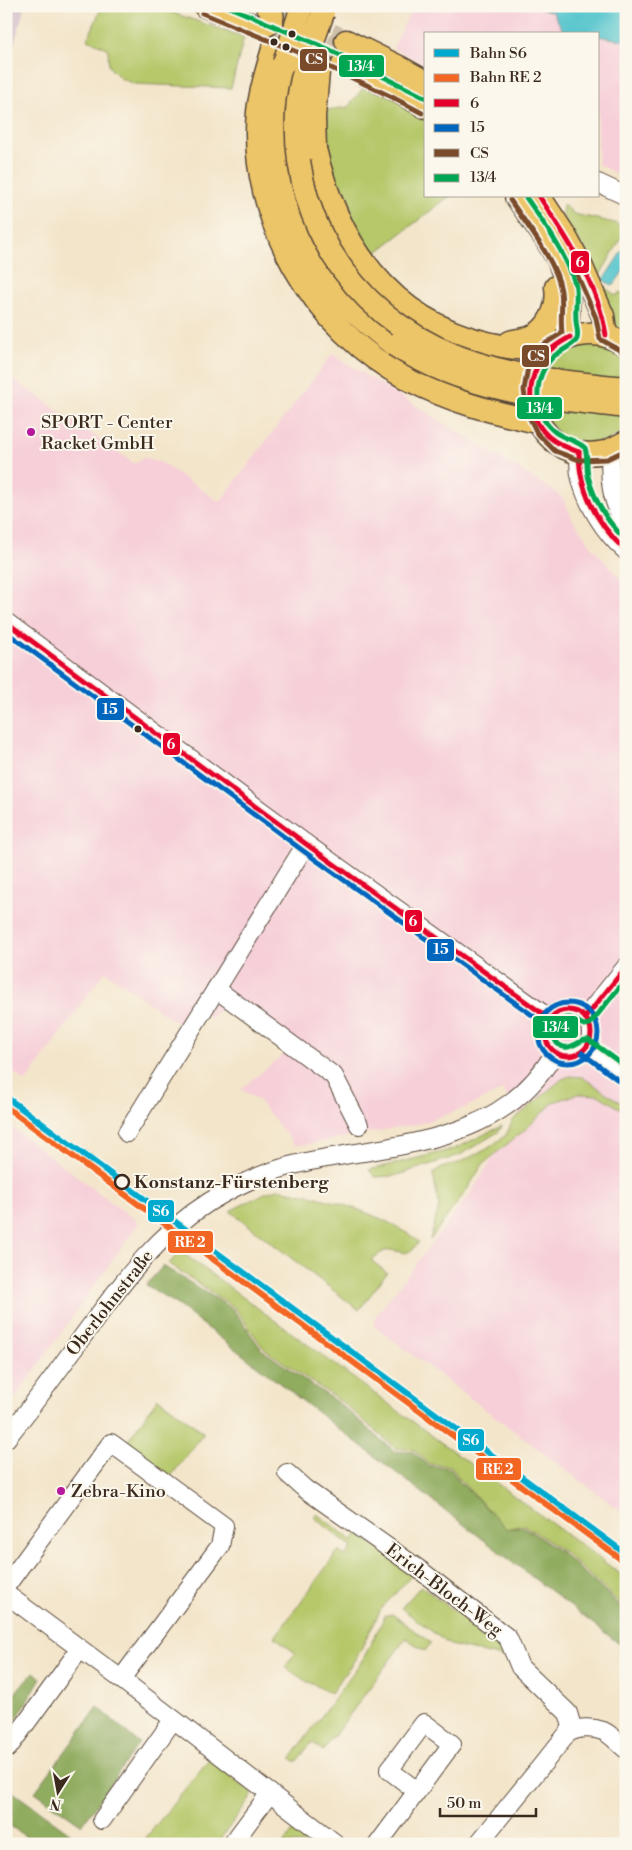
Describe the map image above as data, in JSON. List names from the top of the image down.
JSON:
{
  "streets": {
    "street": ["Oberlohnstraße", "Erich-Bloch-Weg"]
  },
  "places": ["SPORT - Center Racket GmbH", "Konstanz-Fürstenberg", "Zebra-Kino"],
  "lines": [
    "transit line 13/4",
    "transit line CS",
    "transit line 6",
    "transit line 15",
    "rail line S6"
  ],
  "legend": [
    "Bahn S6",
    "Bahn RE 2",
    "6",
    "15",
    "CS",
    "13/4"
  ],
  "scale_bar": "50 m",
  "north": "bottom"
}
